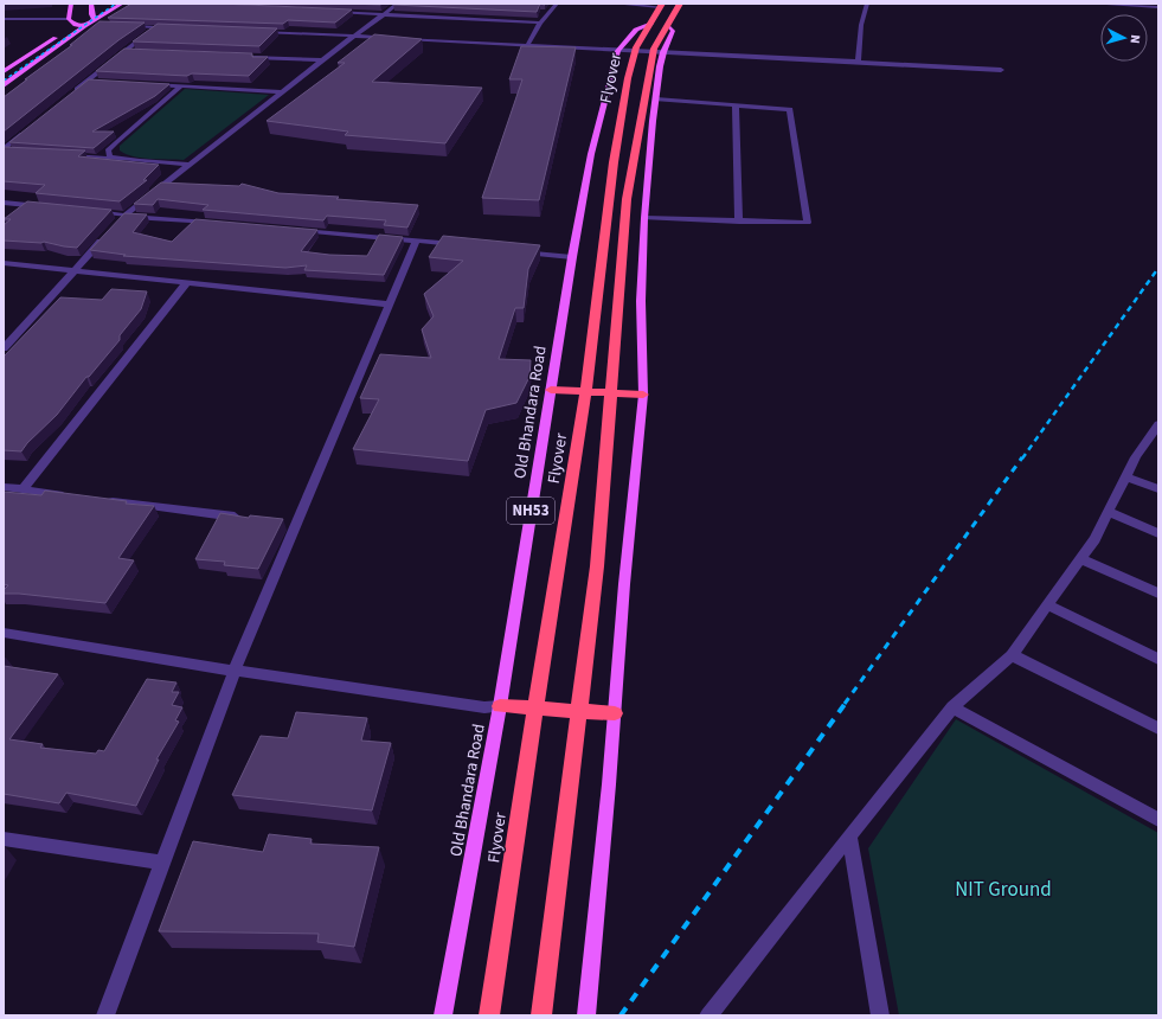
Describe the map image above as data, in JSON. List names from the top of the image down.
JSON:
{
  "streets": {
    "highway": ["Flyover"],
    "main road": ["Old Bhandara Road", "NH53"]
  },
  "crossings": [
    ["Flyover", "Old Bhandara Road"]
  ],
  "parks": ["NIT Ground"],
  "north": "right"
}
